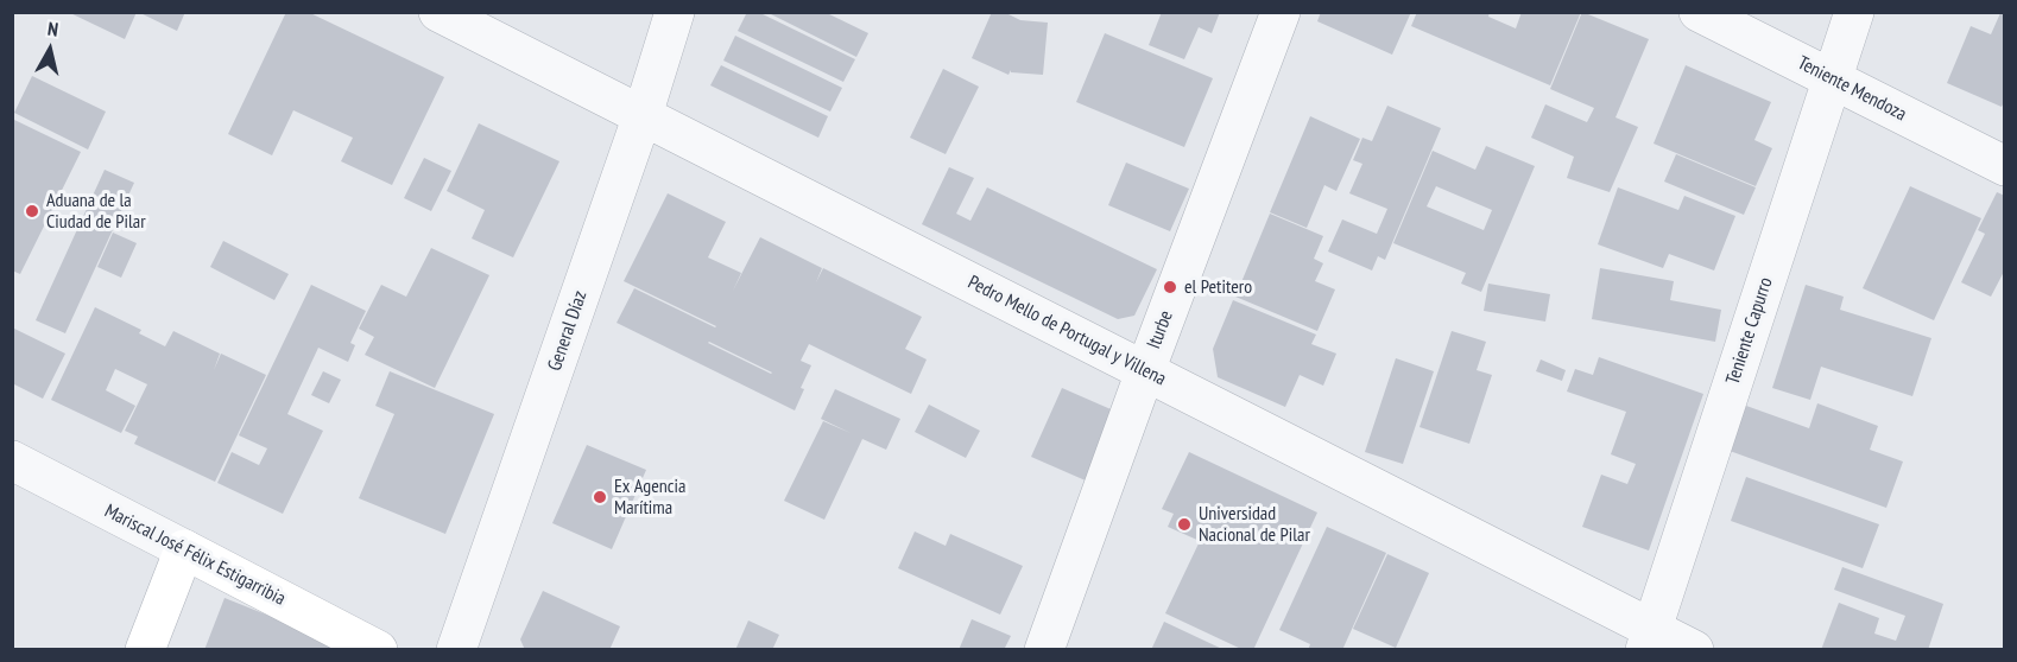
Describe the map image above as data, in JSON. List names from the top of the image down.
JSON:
{
  "streets": {
    "main road": ["Mariscal José Félix Estigarribia"],
    "street": [
      "Teniente Mendoza",
      "Iturbe",
      "General Díaz",
      "Pedro Mello de Portugal y Villena",
      "Teniente Capurro"
    ]
  },
  "crossings": [
    ["Teniente Mendoza", "Teniente Capurro"],
    ["Iturbe", "Pedro Mello de Portugal y Villena"],
    ["General Díaz", "Pedro Mello de Portugal y Villena"],
    ["Pedro Mello de Portugal y Villena", "Teniente Capurro"]
  ],
  "places": [
    "Aduana de la Ciudad de Pilar",
    "el Petitero",
    "Ex Agencia Marítima",
    "Universidad Nacional de Pilar"
  ],
  "north": "top"
}
